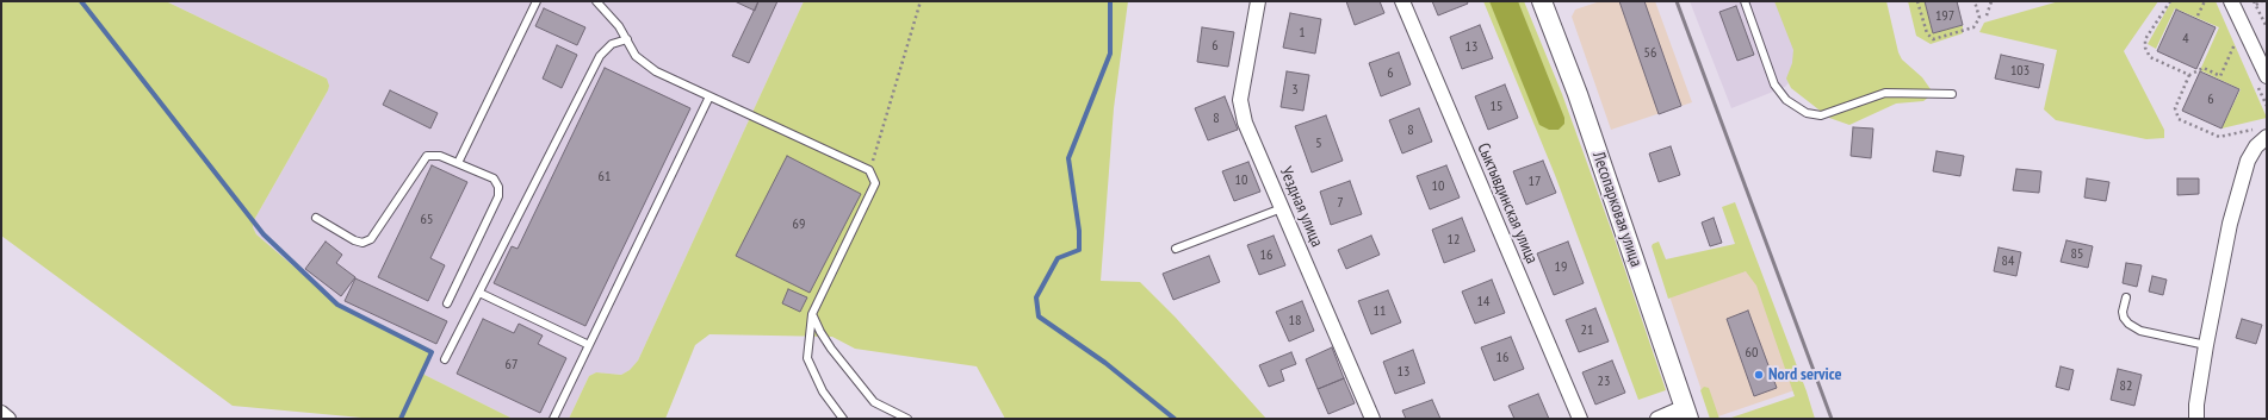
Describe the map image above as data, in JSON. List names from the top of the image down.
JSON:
{
  "streets": {
    "street": ["Сыктывдинская улица", "Уездная улица", "Лесопарковая улица"]
  },
  "places": ["Nord service"],
  "house_numbers": [
    "197",
    "1",
    "4",
    "6",
    "13",
    "56",
    "103",
    "6",
    "3",
    "6",
    "15",
    "8",
    "8",
    "5",
    "61",
    "10",
    "17",
    "10",
    "7",
    "65",
    "69",
    "12",
    "85",
    "16",
    "84",
    "19",
    "14",
    "11",
    "18",
    "21",
    "60",
    "16",
    "67",
    "13",
    "23",
    "82"
  ]
}
